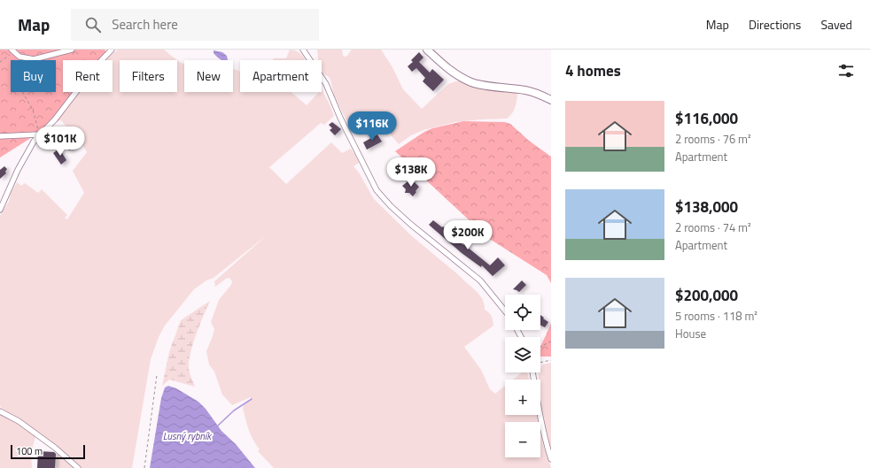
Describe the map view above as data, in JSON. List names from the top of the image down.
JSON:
{
  "water": ["Lusný rybník"],
  "scale_bar": "100 m",
  "page": {
    "header": "Map",
    "search": "Search here",
    "nav": ["Map", "Directions", "Saved"],
    "heading": "4 homes",
    "chip": [
      "Buy",
      "Rent",
      "Filters",
      "New",
      "Apartment"
    ],
    "list": [
      {
        "name": "$116,000",
        "note": "2 rooms · 76 m² · Apartment"
      },
      {
        "name": "$138,000",
        "note": "2 rooms · 74 m² · Apartment"
      },
      {
        "name": "$200,000",
        "note": "5 rooms · 118 m² · House"
      }
    ],
    "price": [
      "$116K",
      "$101K",
      "$138K",
      "$200K"
    ],
    "map_buttons": ["+", "−"],
    "scale": "100 m"
  }
}
